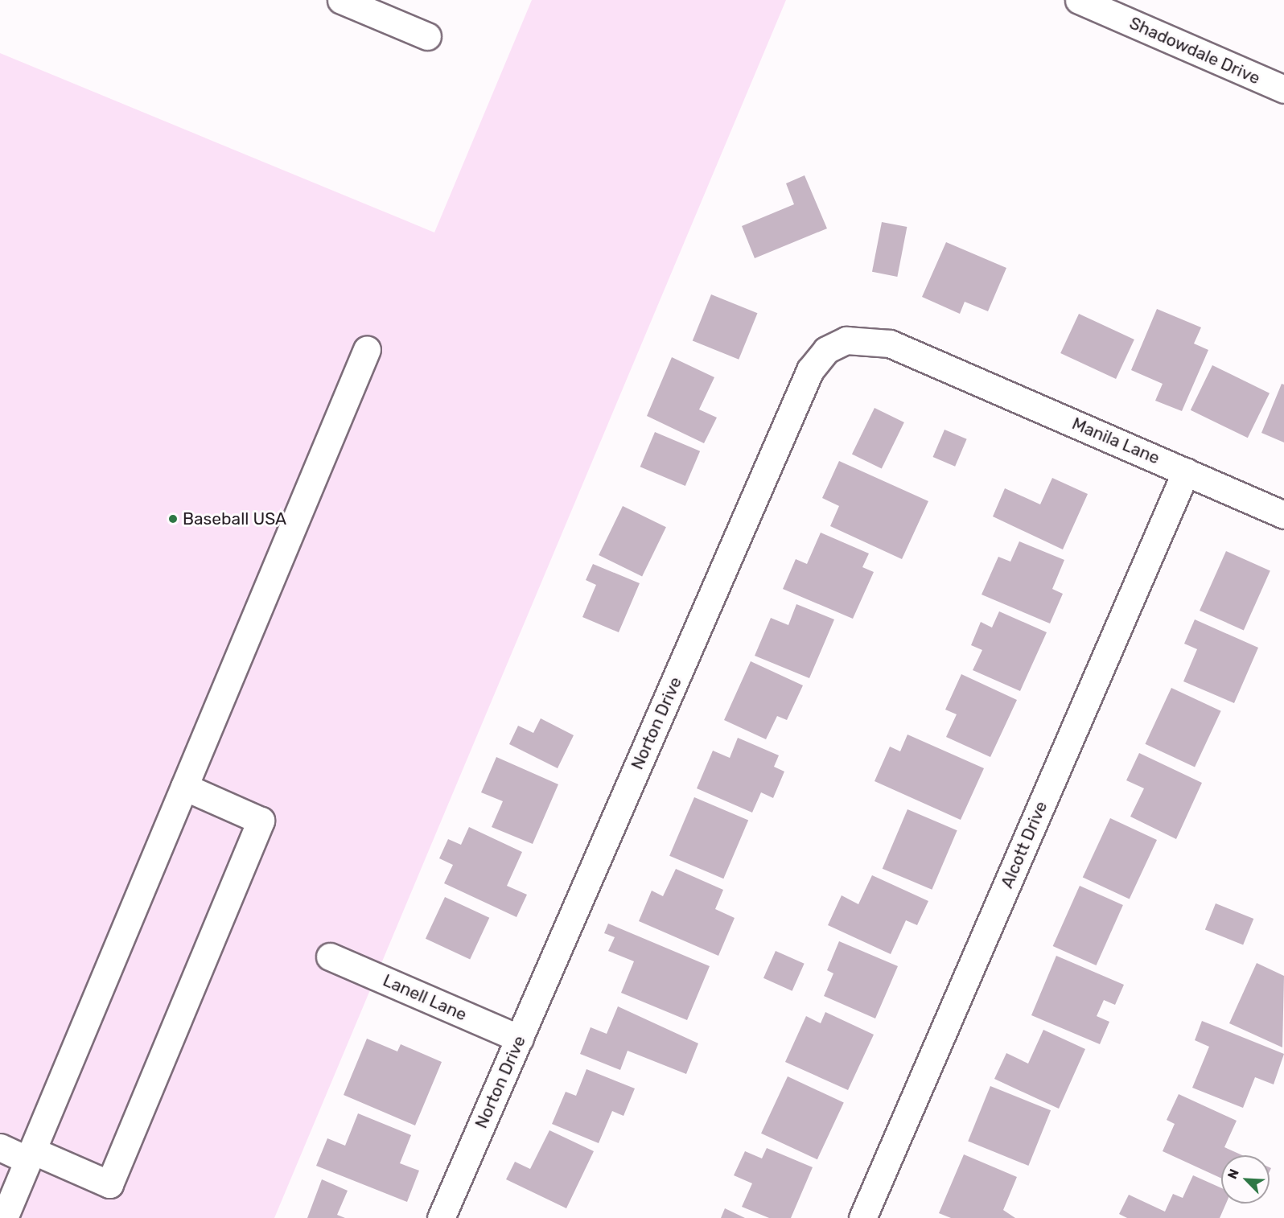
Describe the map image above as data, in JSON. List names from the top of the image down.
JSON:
{
  "streets": {
    "street": [
      "Shadowdale Drive",
      "Manila Lane",
      "Norton Drive",
      "Alcott Drive",
      "Lanell Lane"
    ]
  },
  "crossings": [
    ["Manila Lane", "Norton Drive"],
    ["Manila Lane", "Alcott Drive"],
    ["Norton Drive", "Lanell Lane"]
  ],
  "places": ["Baseball USA"],
  "north": "top left"
}
